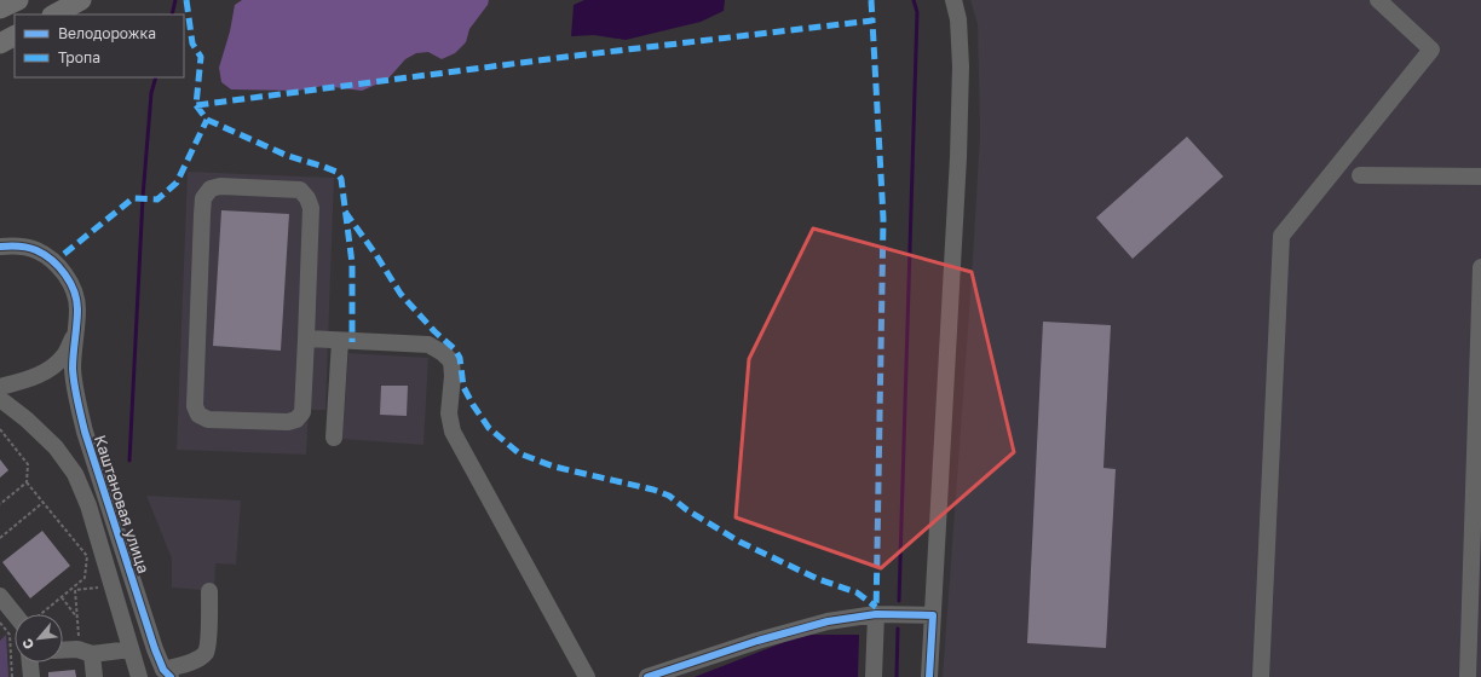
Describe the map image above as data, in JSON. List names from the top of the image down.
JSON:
{
  "streets": {
    "street": ["Каштановая улица"]
  },
  "legend": ["Велодорожка", "Тропа"],
  "north": "bottom left"
}
